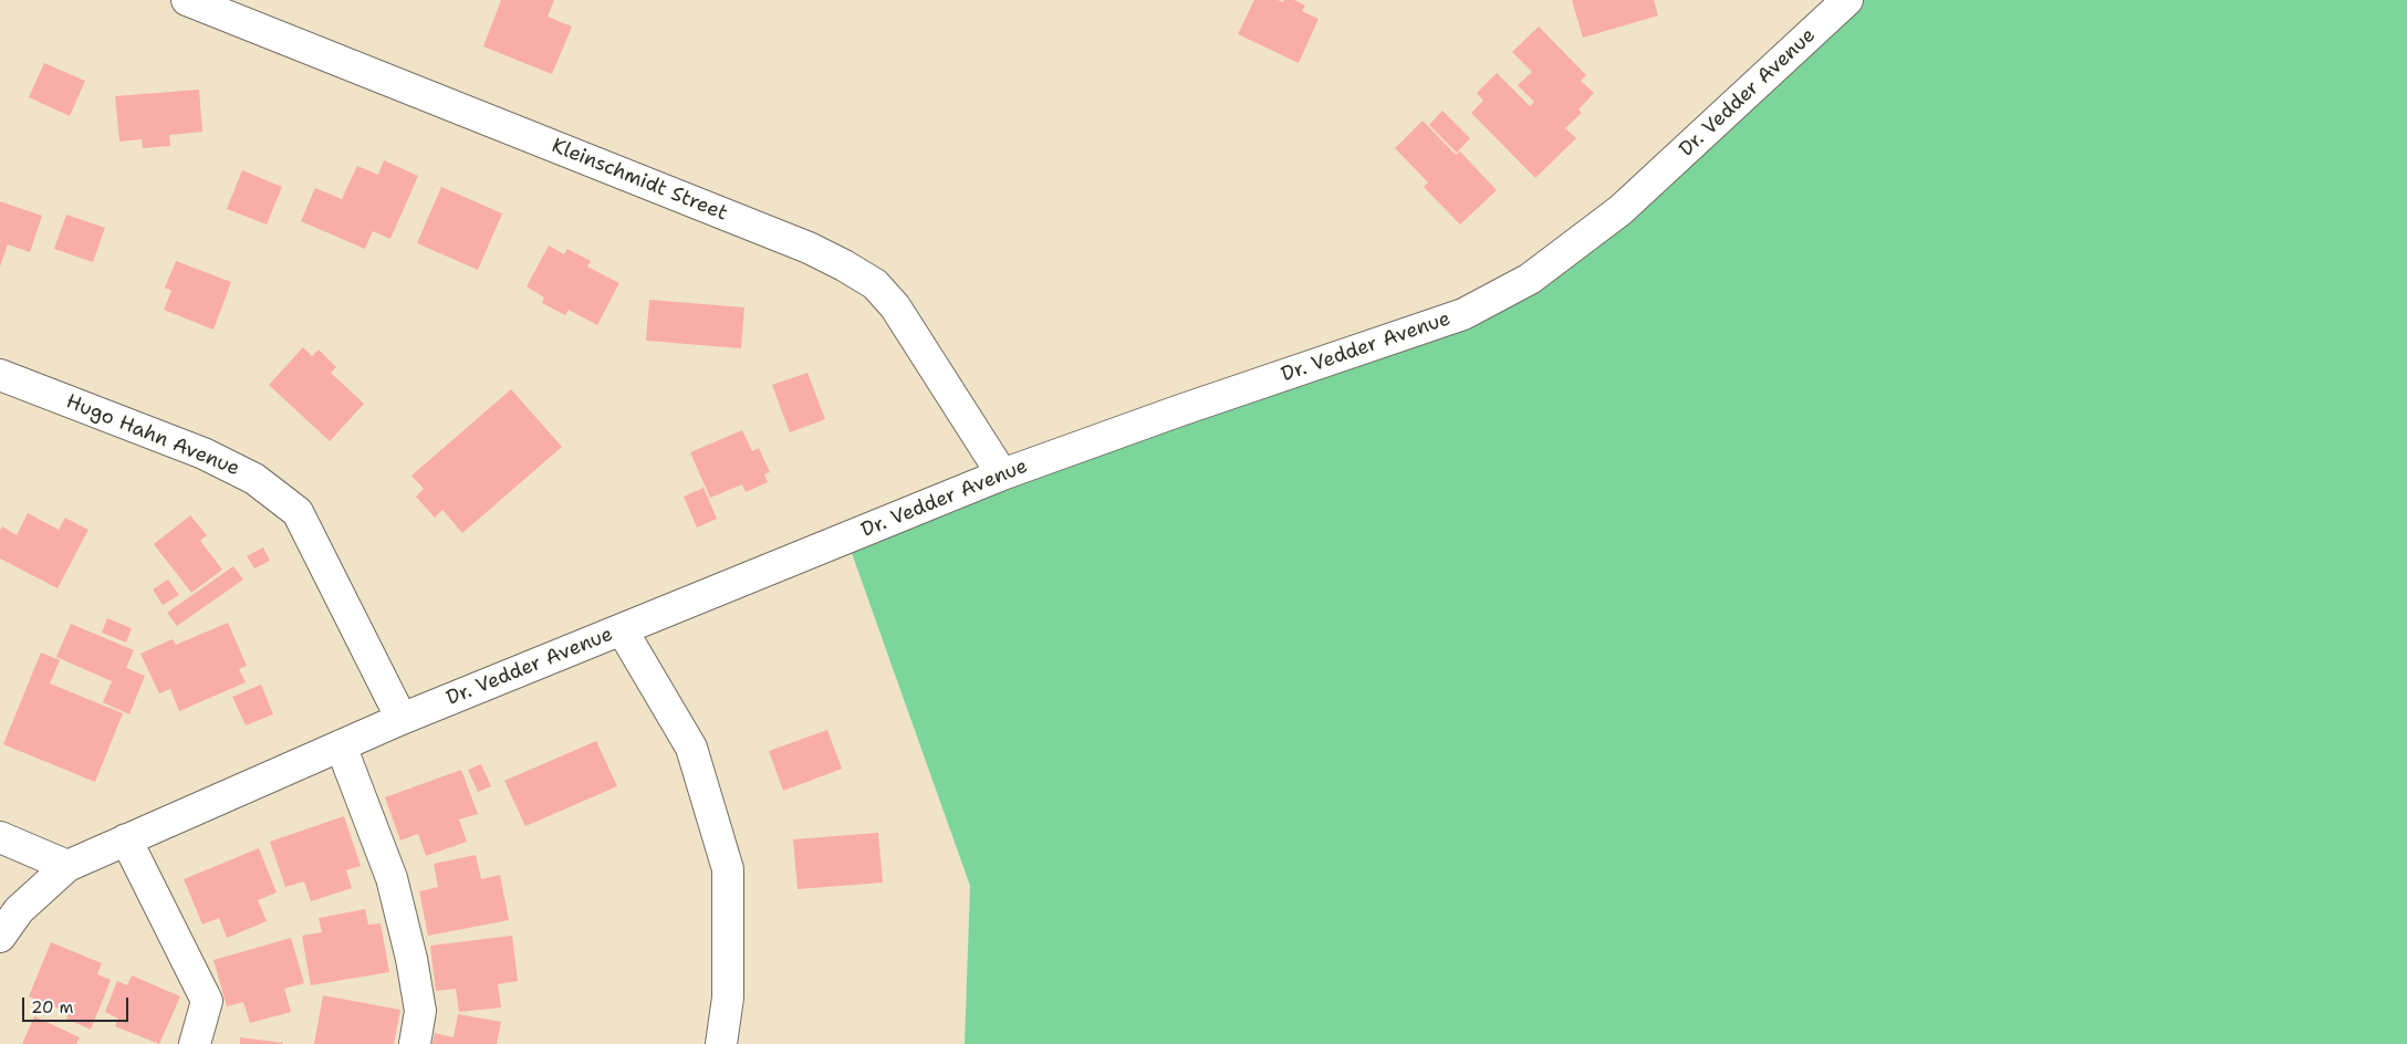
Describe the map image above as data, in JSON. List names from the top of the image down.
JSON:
{
  "streets": {
    "street": ["Dr. Vedder Avenue", "Kleinschmidt Street", "Hugo Hahn Avenue"]
  },
  "crossings": [
    ["Dr. Vedder Avenue", "Kleinschmidt Street"],
    ["Dr. Vedder Avenue", "Hugo Hahn Avenue"]
  ],
  "scale_bar": "20 m"
}
